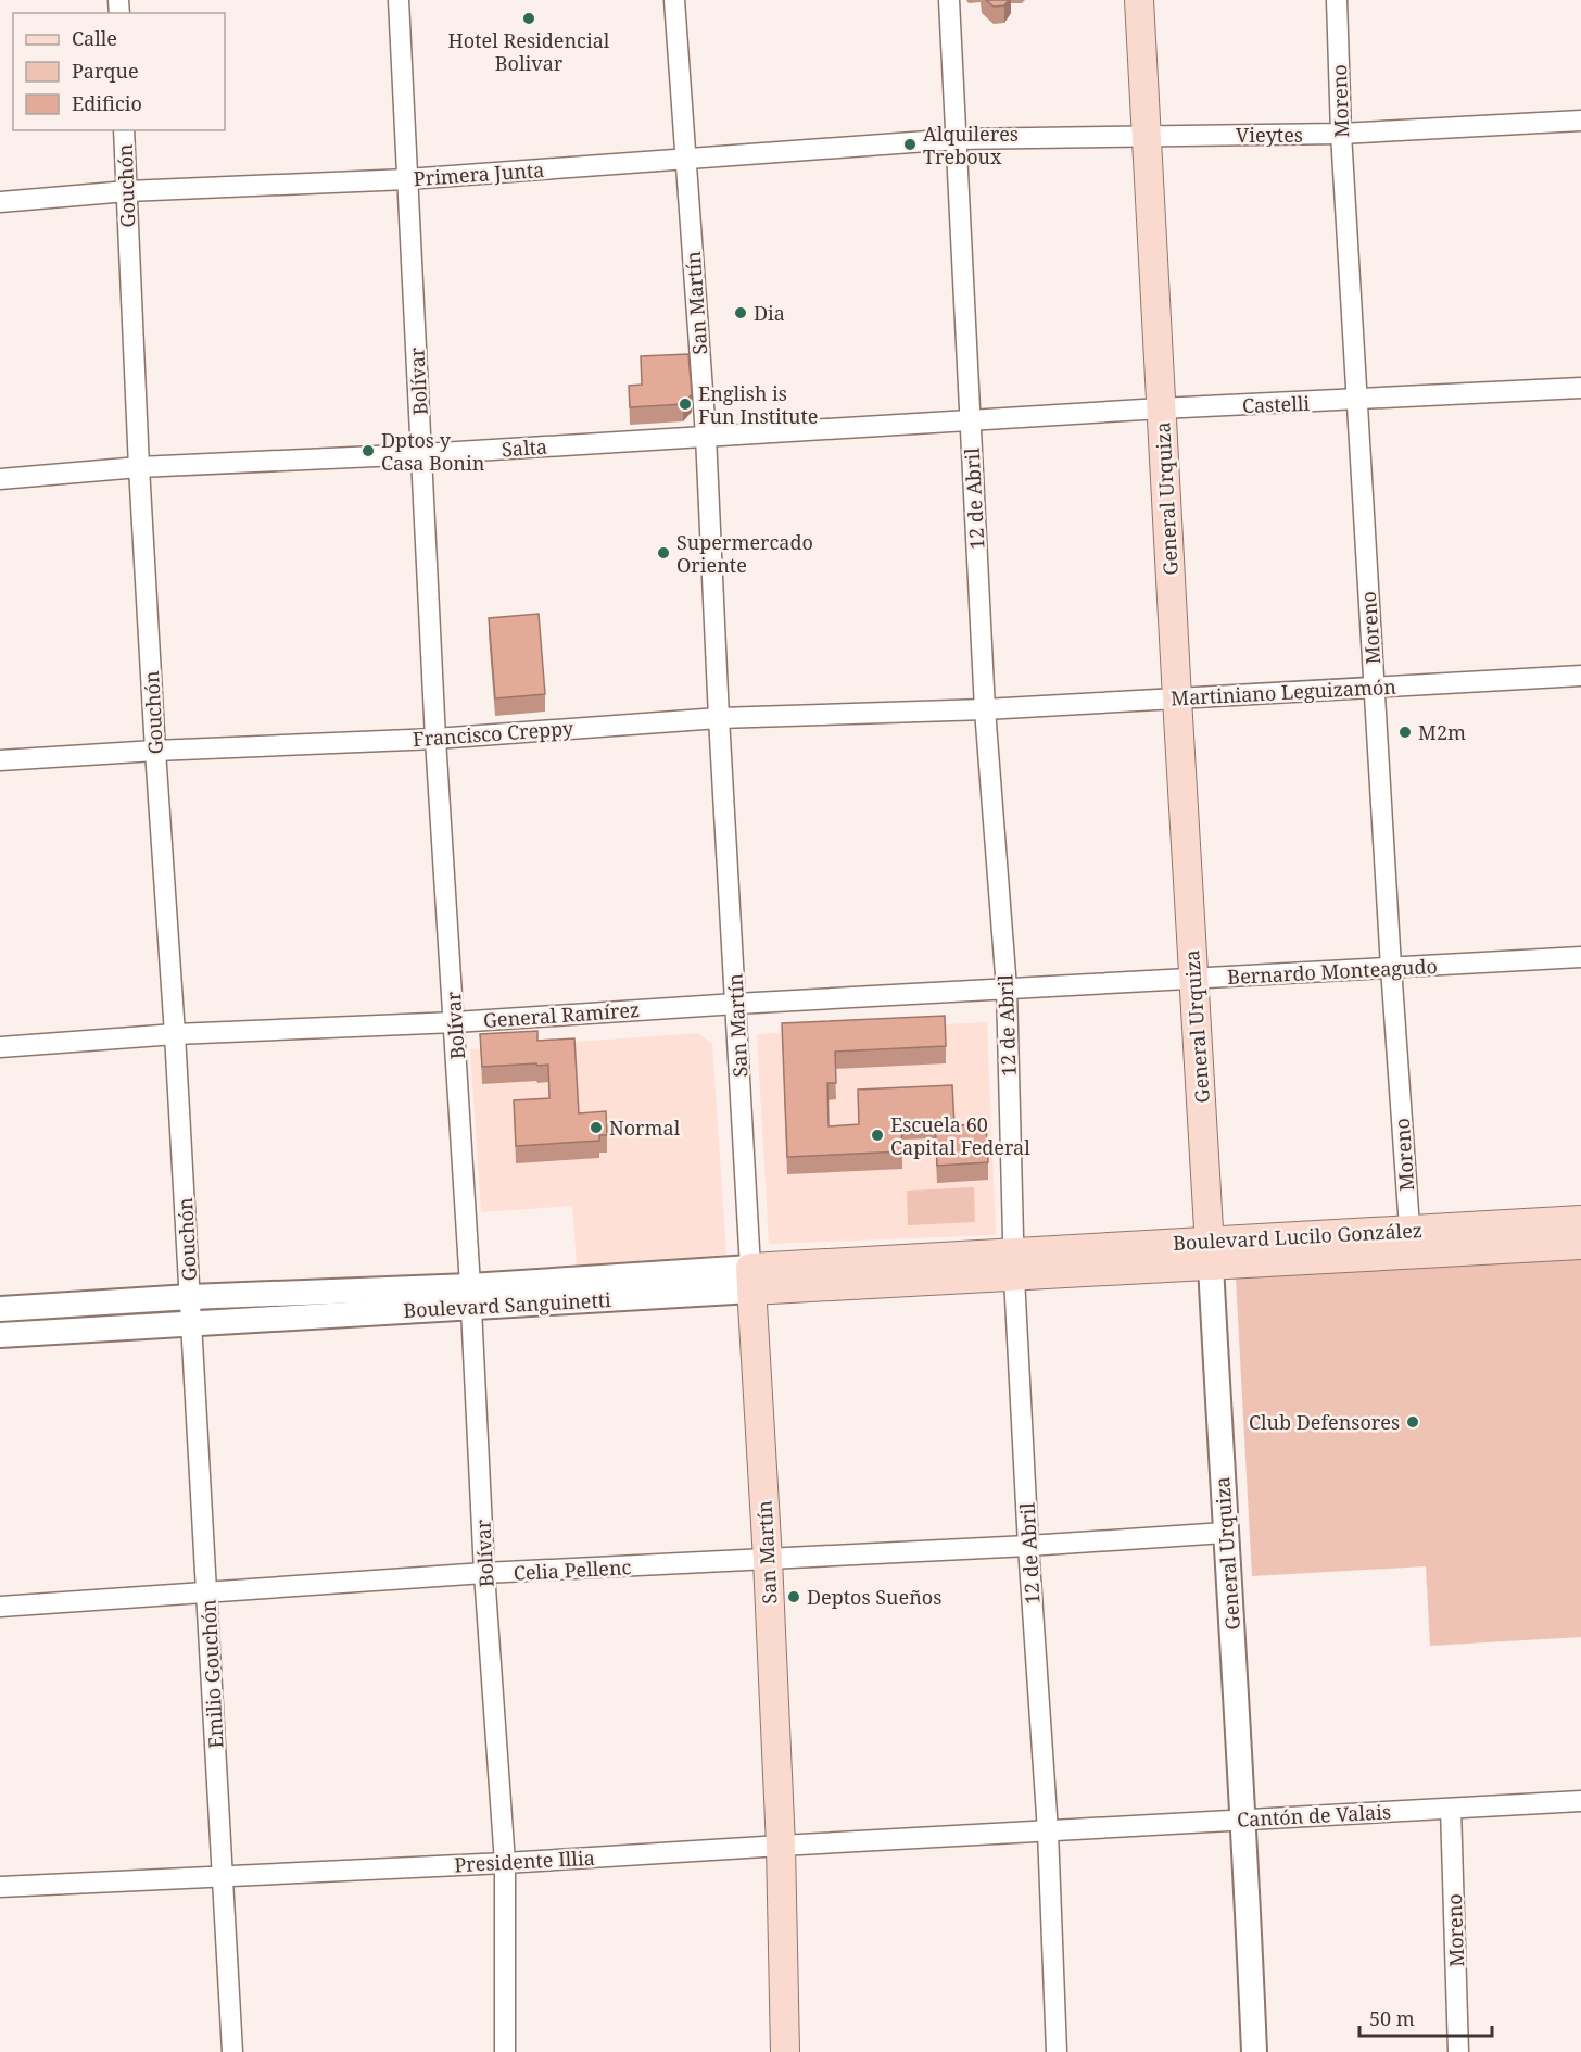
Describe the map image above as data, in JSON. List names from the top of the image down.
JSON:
{
  "streets": {
    "main road": [
      "San Martín",
      "General Urquiza",
      "Boulevard Lucilo González",
      "Boulevard Sanguinetti"
    ],
    "street": [
      "Moreno",
      "Vieytes",
      "Primera Junta",
      "Gouchón",
      "Bolívar",
      "Castelli",
      "Salta",
      "12 de Abril",
      "Martiniano Leguizamón",
      "Francisco Creppy",
      "Bernardo Monteagudo",
      "General Ramírez",
      "Celia Pellenc",
      "Emilio Gouchón",
      "Cantón de Valais",
      "Presidente Illia"
    ]
  },
  "crossings": [
    ["Moreno", "Vieytes"],
    ["Moreno", "Castelli"],
    ["Moreno", "Martiniano Leguizamón"],
    ["Moreno", "Bernardo Monteagudo"],
    ["Moreno", "Boulevard Lucilo González"],
    ["Moreno", "Cantón de Valais"],
    ["Vieytes", "Primera Junta"],
    ["Vieytes", "12 de Abril"],
    ["Vieytes", "General Urquiza"],
    ["Primera Junta", "Gouchón"],
    ["Primera Junta", "San Martín"],
    ["Primera Junta", "Bolívar"],
    ["Primera Junta", "12 de Abril"],
    ["Gouchón", "Salta"],
    ["Gouchón", "Francisco Creppy"],
    ["Gouchón", "General Ramírez"],
    ["Gouchón", "Boulevard Sanguinetti"],
    ["Gouchón", "Emilio Gouchón"],
    ["San Martín", "Salta"],
    ["San Martín", "Francisco Creppy"],
    ["San Martín", "General Ramírez"],
    ["San Martín", "Boulevard Sanguinetti"],
    ["San Martín", "Celia Pellenc"],
    ["San Martín", "Presidente Illia"],
    ["Bolívar", "Salta"],
    ["Bolívar", "Francisco Creppy"],
    ["Bolívar", "General Ramírez"],
    ["Bolívar", "Boulevard Sanguinetti"],
    ["Bolívar", "Celia Pellenc"],
    ["Bolívar", "Presidente Illia"],
    ["Castelli", "Salta"],
    ["Castelli", "12 de Abril"],
    ["Castelli", "General Urquiza"],
    ["Salta", "12 de Abril"],
    ["12 de Abril", "Martiniano Leguizamón"],
    ["12 de Abril", "Francisco Creppy"],
    ["12 de Abril", "Bernardo Monteagudo"],
    ["12 de Abril", "General Ramírez"],
    ["12 de Abril", "Boulevard Lucilo González"],
    ["12 de Abril", "Boulevard Sanguinetti"],
    ["12 de Abril", "Celia Pellenc"],
    ["12 de Abril", "Cantón de Valais"],
    ["12 de Abril", "Presidente Illia"],
    ["General Urquiza", "Martiniano Leguizamón"],
    ["General Urquiza", "Bernardo Monteagudo"],
    ["General Urquiza", "Boulevard Lucilo González"],
    ["General Urquiza", "Celia Pellenc"],
    ["General Urquiza", "Cantón de Valais"],
    ["Martiniano Leguizamón", "Francisco Creppy"],
    ["Bernardo Monteagudo", "General Ramírez"],
    ["Boulevard Lucilo González", "Boulevard Sanguinetti"],
    ["Boulevard Sanguinetti", "Emilio Gouchón"],
    ["Celia Pellenc", "Emilio Gouchón"],
    ["Emilio Gouchón", "Presidente Illia"],
    ["Cantón de Valais", "Presidente Illia"]
  ],
  "places": [
    "Hotel Residencial Bolivar",
    "Alquileres Treboux",
    "Dia",
    "English is Fun Institute",
    "Dptos y Casa Bonin",
    "Supermercado Oriente",
    "M2m",
    "Normal",
    "Escuela 60 Capital Federal",
    "Club Defensores",
    "Deptos Sueños"
  ],
  "legend": ["Calle", "Parque", "Edificio"],
  "scale_bar": "50 m"
}
